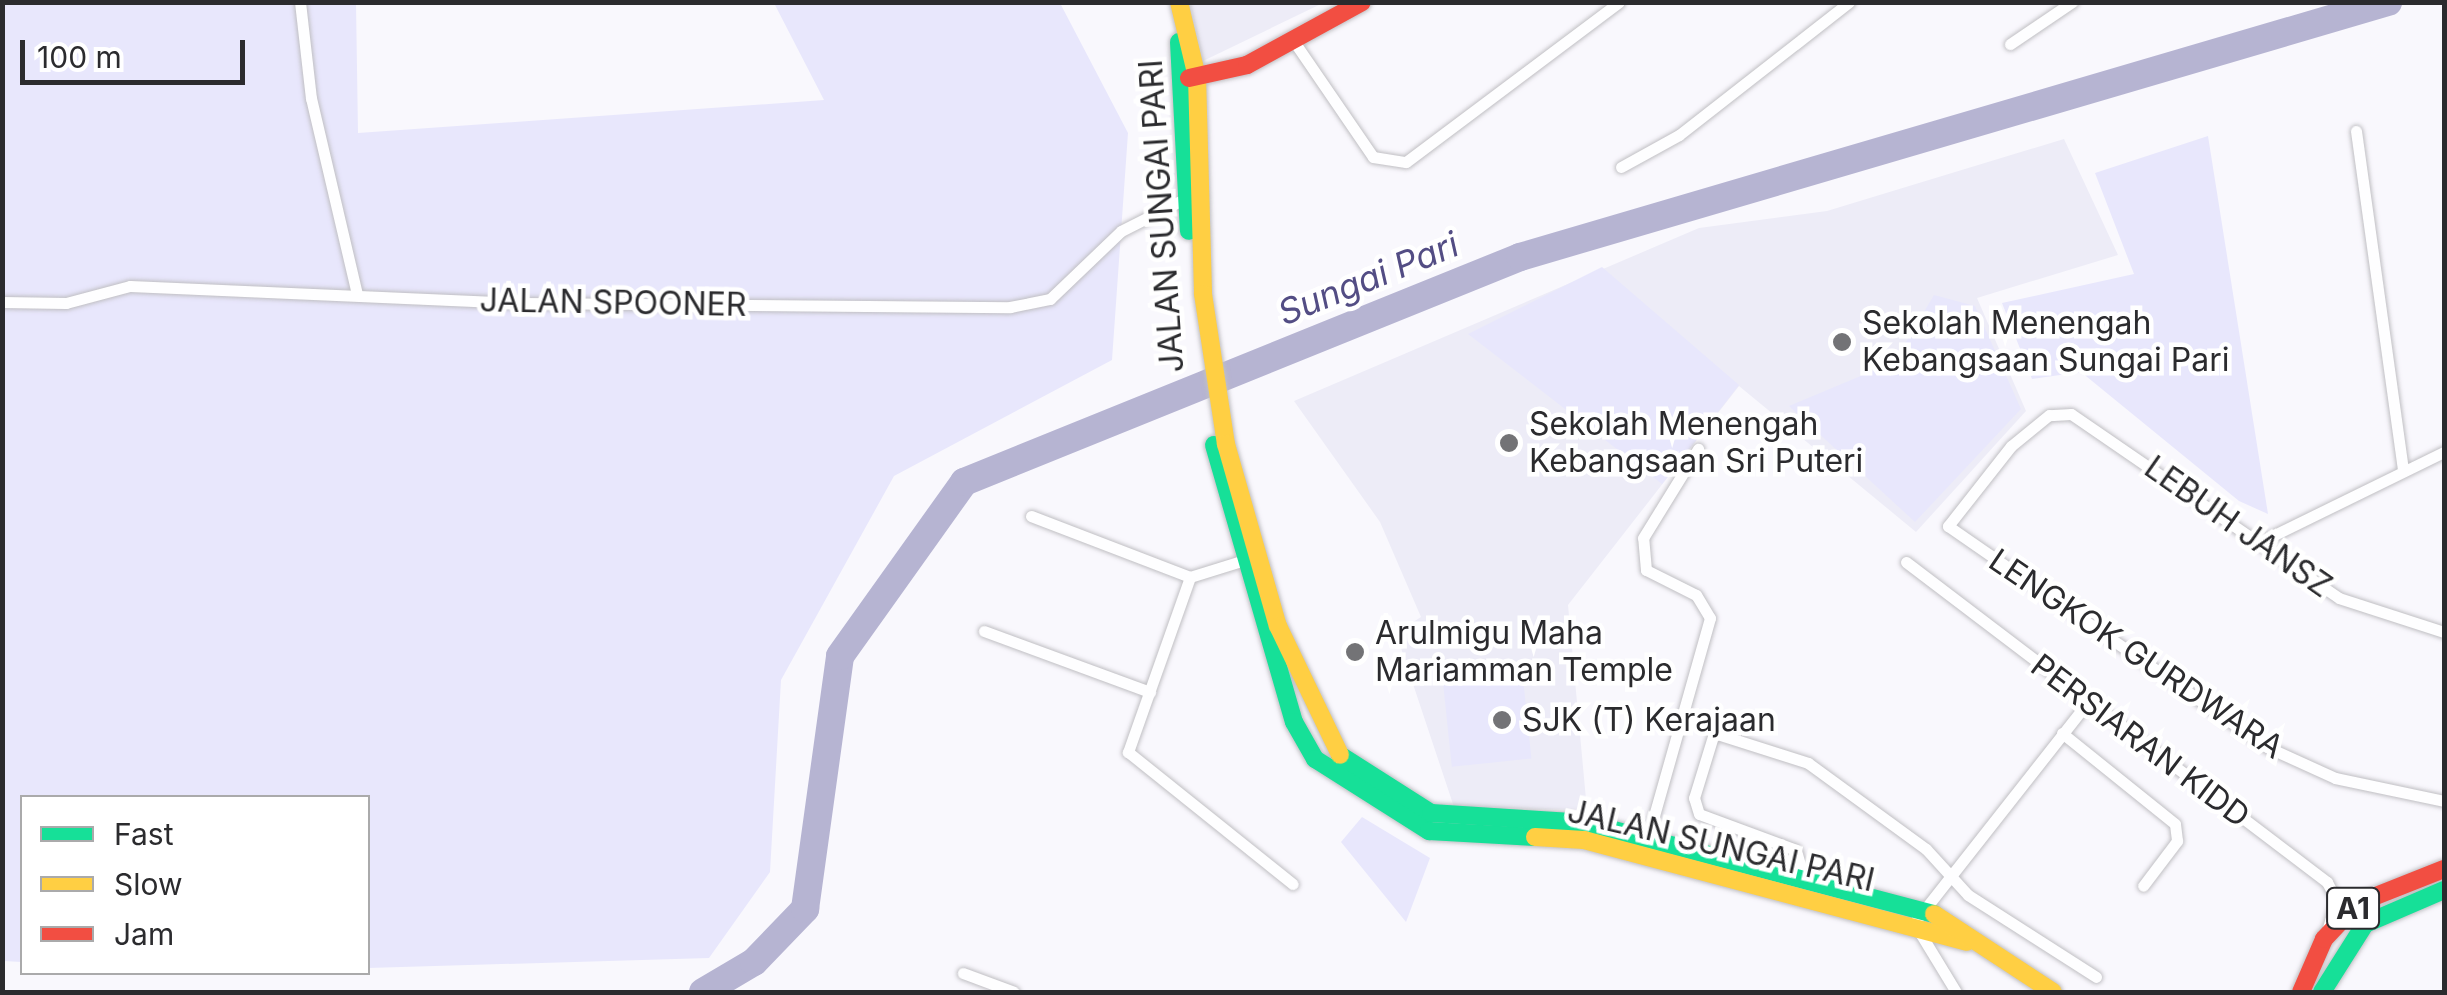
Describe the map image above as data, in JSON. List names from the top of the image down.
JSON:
{
  "streets": {
    "main road": ["JALAN SUNGAI PARI", "A1"],
    "street": [
      "JALAN SPOONER",
      "LEBUH JANSZ",
      "LENGKOK GURDWARA",
      "PERSIARAN KIDD"
    ]
  },
  "crossings": [
    ["JALAN SUNGAI PARI", "JALAN SPOONER"],
    ["LEBUH JANSZ", "LENGKOK GURDWARA"],
    ["PERSIARAN KIDD", "A1"]
  ],
  "water": ["Sungai Pari"],
  "places": [
    "Sekolah Menengah Kebangsaan Sungai Pari",
    "Sekolah Menengah Kebangsaan Sri Puteri",
    "Arulmigu Maha Mariamman Temple",
    "SJK (T) Kerajaan"
  ],
  "legend": ["Fast", "Slow", "Jam"],
  "scale_bar": "100 m"
}
